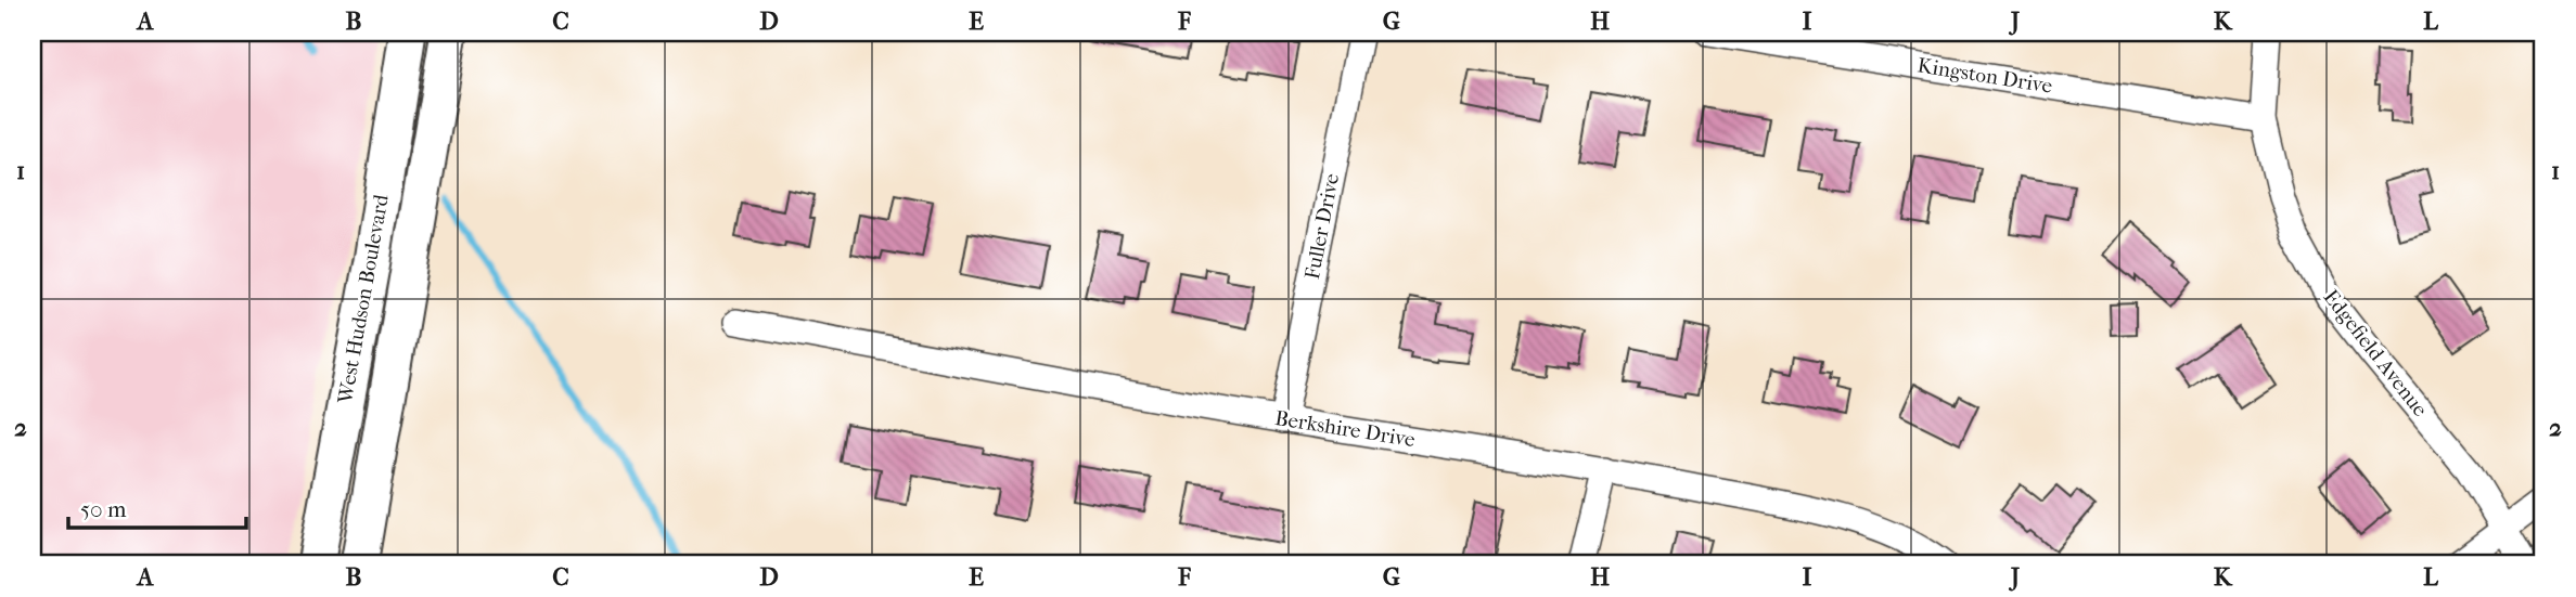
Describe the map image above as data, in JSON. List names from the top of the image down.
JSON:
{
  "streets": {
    "main road": ["West Hudson Boulevard"],
    "street": [
      "Kingston Drive",
      "Fuller Drive",
      "Edgefield Avenue",
      "Berkshire Drive"
    ]
  },
  "crossings": [
    ["Kingston Drive", "Edgefield Avenue"],
    ["Fuller Drive", "Berkshire Drive"]
  ],
  "scale_bar": "50 m",
  "grid": {
    "columns": [
      "A",
      "B",
      "C",
      "D",
      "E",
      "F",
      "G",
      "H",
      "I",
      "J",
      "K",
      "L"
    ],
    "rows": ["1", "2"]
  }
}
